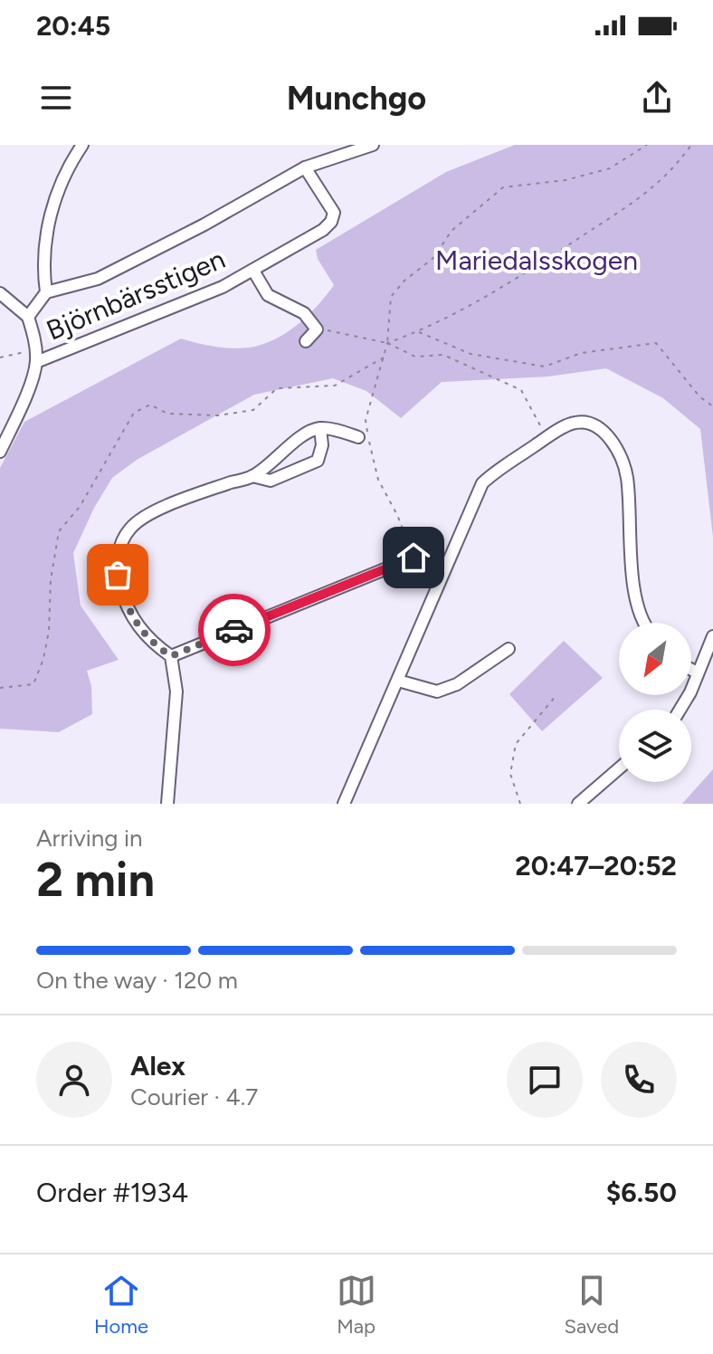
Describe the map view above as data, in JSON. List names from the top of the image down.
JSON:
{
  "streets": {
    "street": ["Björnbärsstigen"]
  },
  "parks": ["Mariedalsskogen"],
  "north": "bottom left",
  "page": {
    "status": "20:45",
    "header": "Munchgo",
    "heading": ["2 min", "Arriving in", "20:47–20:52"],
    "panel": [
      "Alex",
      "Courier · 4.7",
      "Order #1934",
      "$6.50"
    ],
    "bar": "On the way · 120 m",
    "tabs": ["Home", "Map", "Saved"]
  }
}
